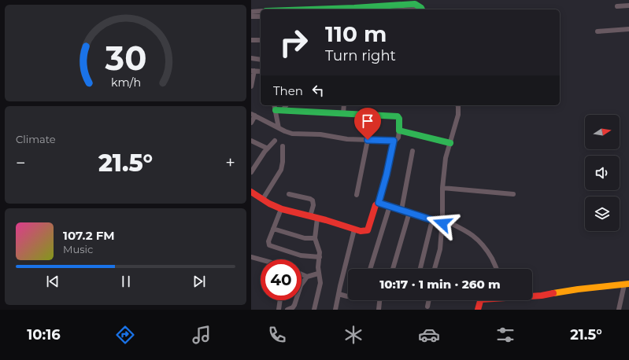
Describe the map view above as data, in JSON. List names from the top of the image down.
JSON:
{
  "north": "right",
  "page": {
    "turn": ["110 m", "Turn right"],
    "then": "Then",
    "tile": "Climate",
    "heat": ["−", "21.5°", "+"],
    "song": ["107.2 FM", "Music"],
    "limit": "40",
    "trip": "10:17 · 1 min · 260 m",
    "tabs": ["10:16", "21.5°"],
    "gauge": ["30", "km/h"]
  }
}
